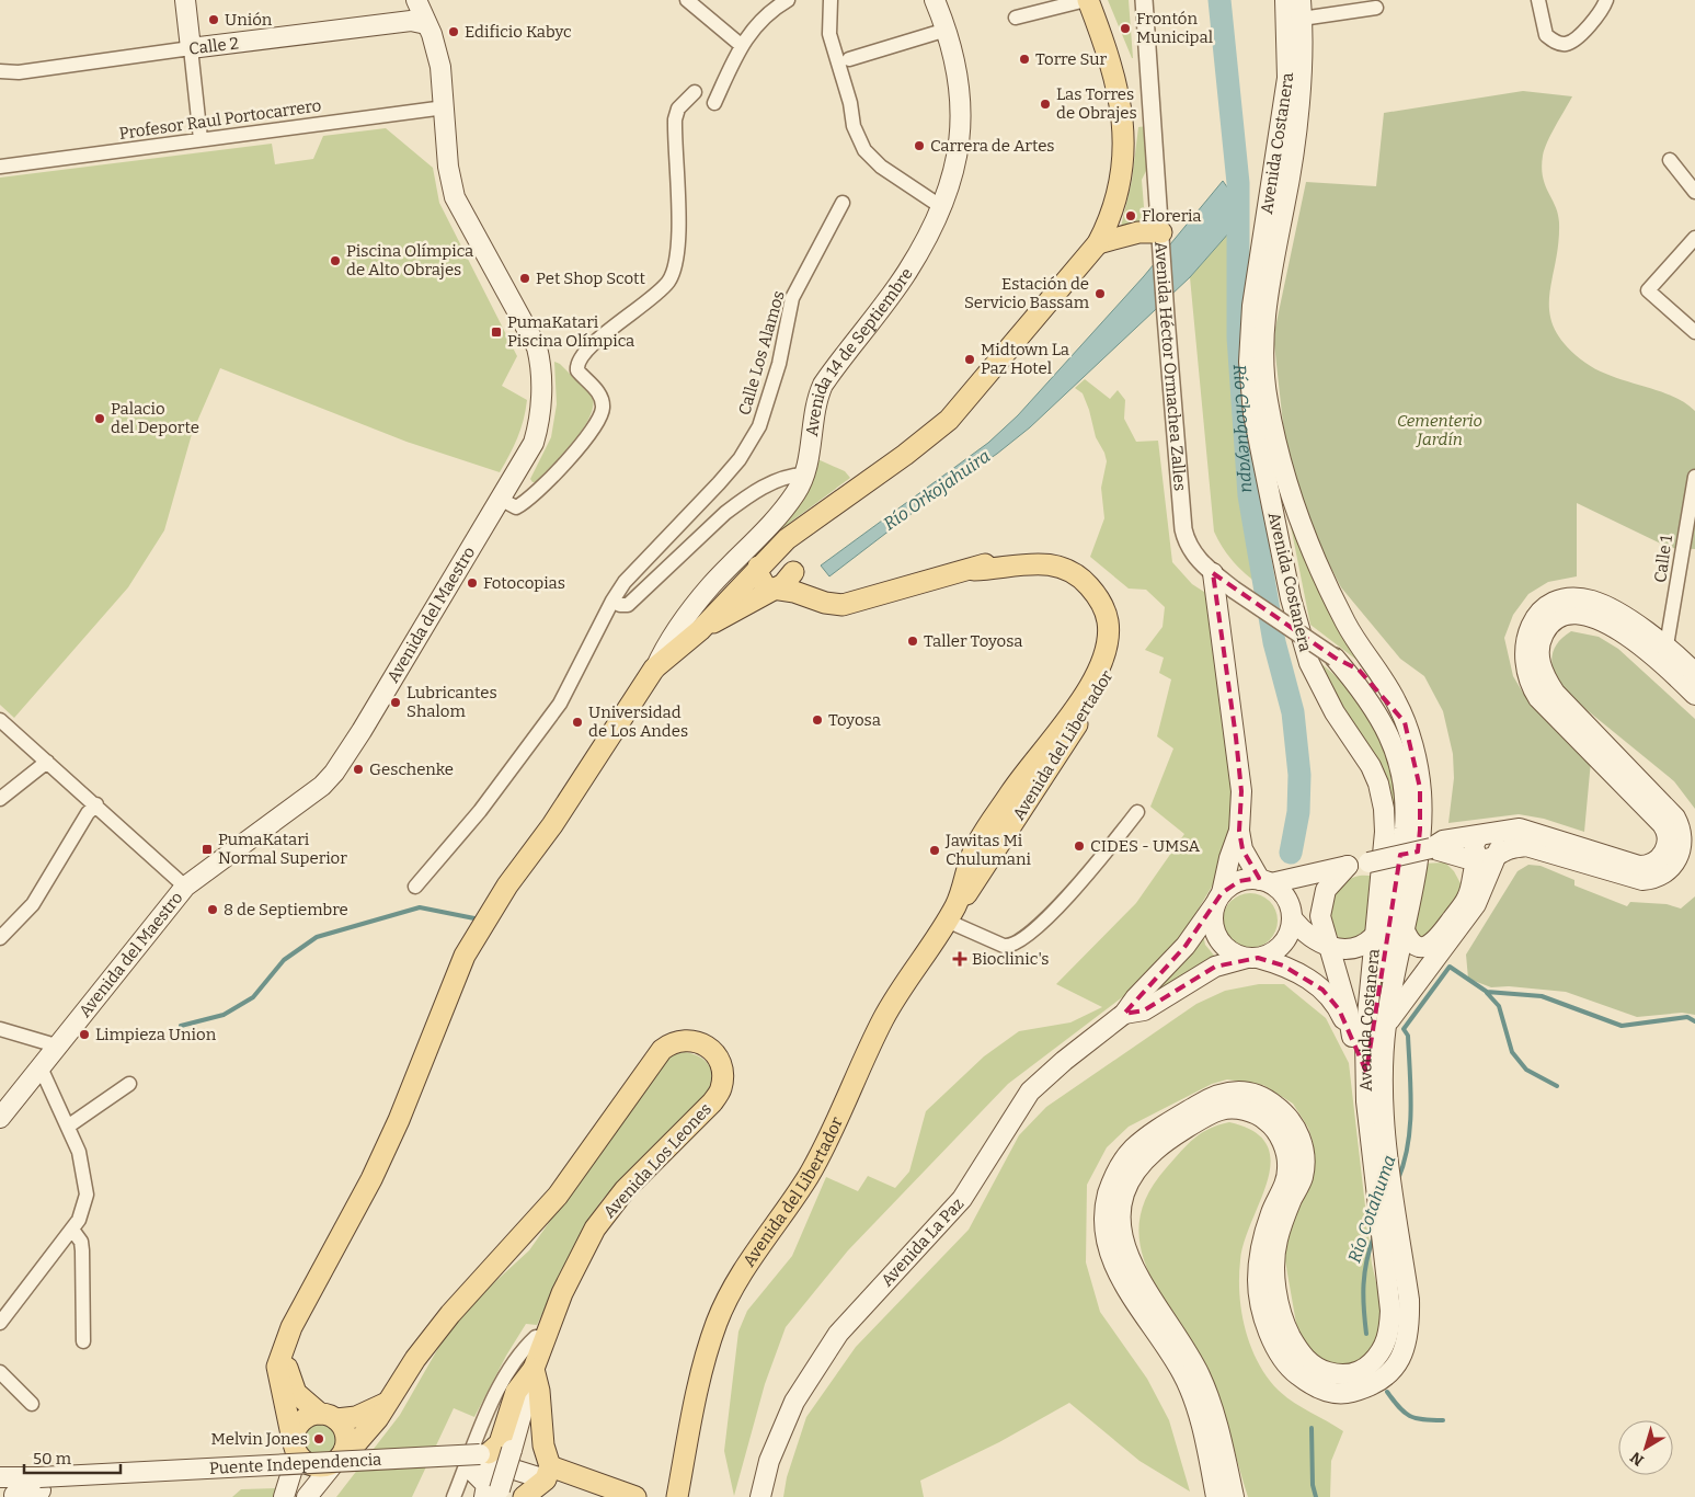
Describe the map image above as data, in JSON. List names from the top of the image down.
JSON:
{
  "streets": {
    "main road": [
      "Calle 2",
      "Avenida Costanera",
      "Avenida 14 de Septiembre",
      "Avenida del Maestro",
      "Avenida del Libertador",
      "Avenida Los Leones",
      "Avenida La Paz",
      "Puente Independencia"
    ],
    "street": [
      "Profesor Raul Portocarrero",
      "Calle Los Alamos",
      "Avenida Héctor Ormachea Zalles",
      "Calle 1"
    ]
  },
  "crossings": [
    ["Calle 2", "Avenida del Maestro"],
    ["Profesor Raul Portocarrero", "Avenida del Maestro"]
  ],
  "water": ["Río Choqueyapu", "Río Orkojahuira", "Río Cotahuma"],
  "parks": ["Cementerio Jardín"],
  "places": {
    "other": [
      "Unión",
      "Frontón Municipal",
      "Edificio Kabyc",
      "Torre Sur",
      "Las Torres de Obrajes",
      "Carrera de Artes",
      "Floreria",
      "Piscina Olímpica de Alto Obrajes",
      "Pet Shop Scott",
      "Estación de Servicio Bassam",
      "Midtown La Paz Hotel",
      "Palacio del Deporte",
      "Fotocopias",
      "Taller Toyosa",
      "Lubricantes Shalom",
      "Toyosa",
      "Universidad de Los Andes",
      "Geschenke",
      "CIDES - UMSA",
      "Jawitas Mi Chulumani",
      "8 de Septiembre",
      "Limpieza Union",
      "Melvin Jones"
    ],
    "transit": ["PumaKatari Piscina Olímpica", "PumaKatari Normal Superior"],
    "health": ["Bioclinic's"]
  },
  "scale_bar": "50 m",
  "north": "bottom left"
}
